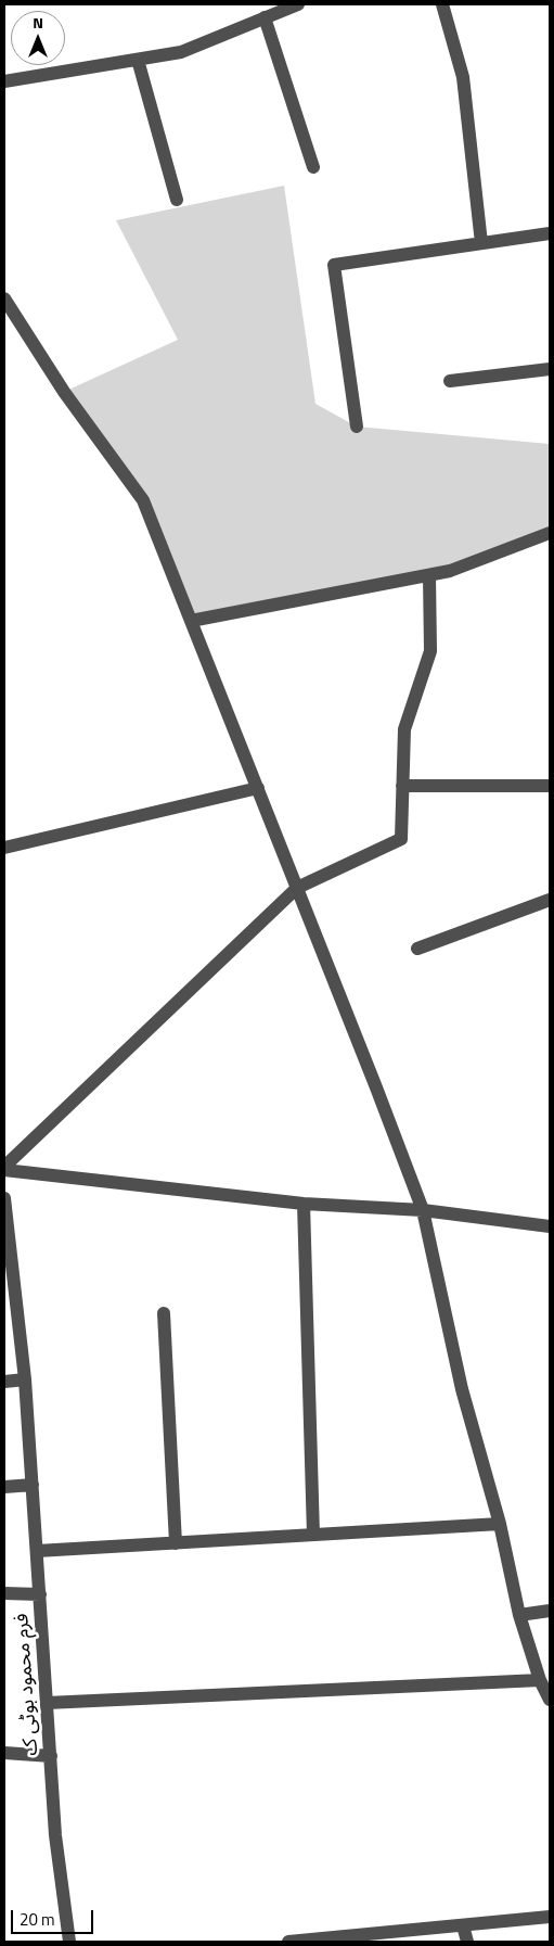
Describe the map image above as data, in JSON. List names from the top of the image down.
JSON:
{
  "streets": {
    "street": ["فرم محمود بوٹی ک"]
  },
  "scale_bar": "20 m",
  "north": "top"
}
